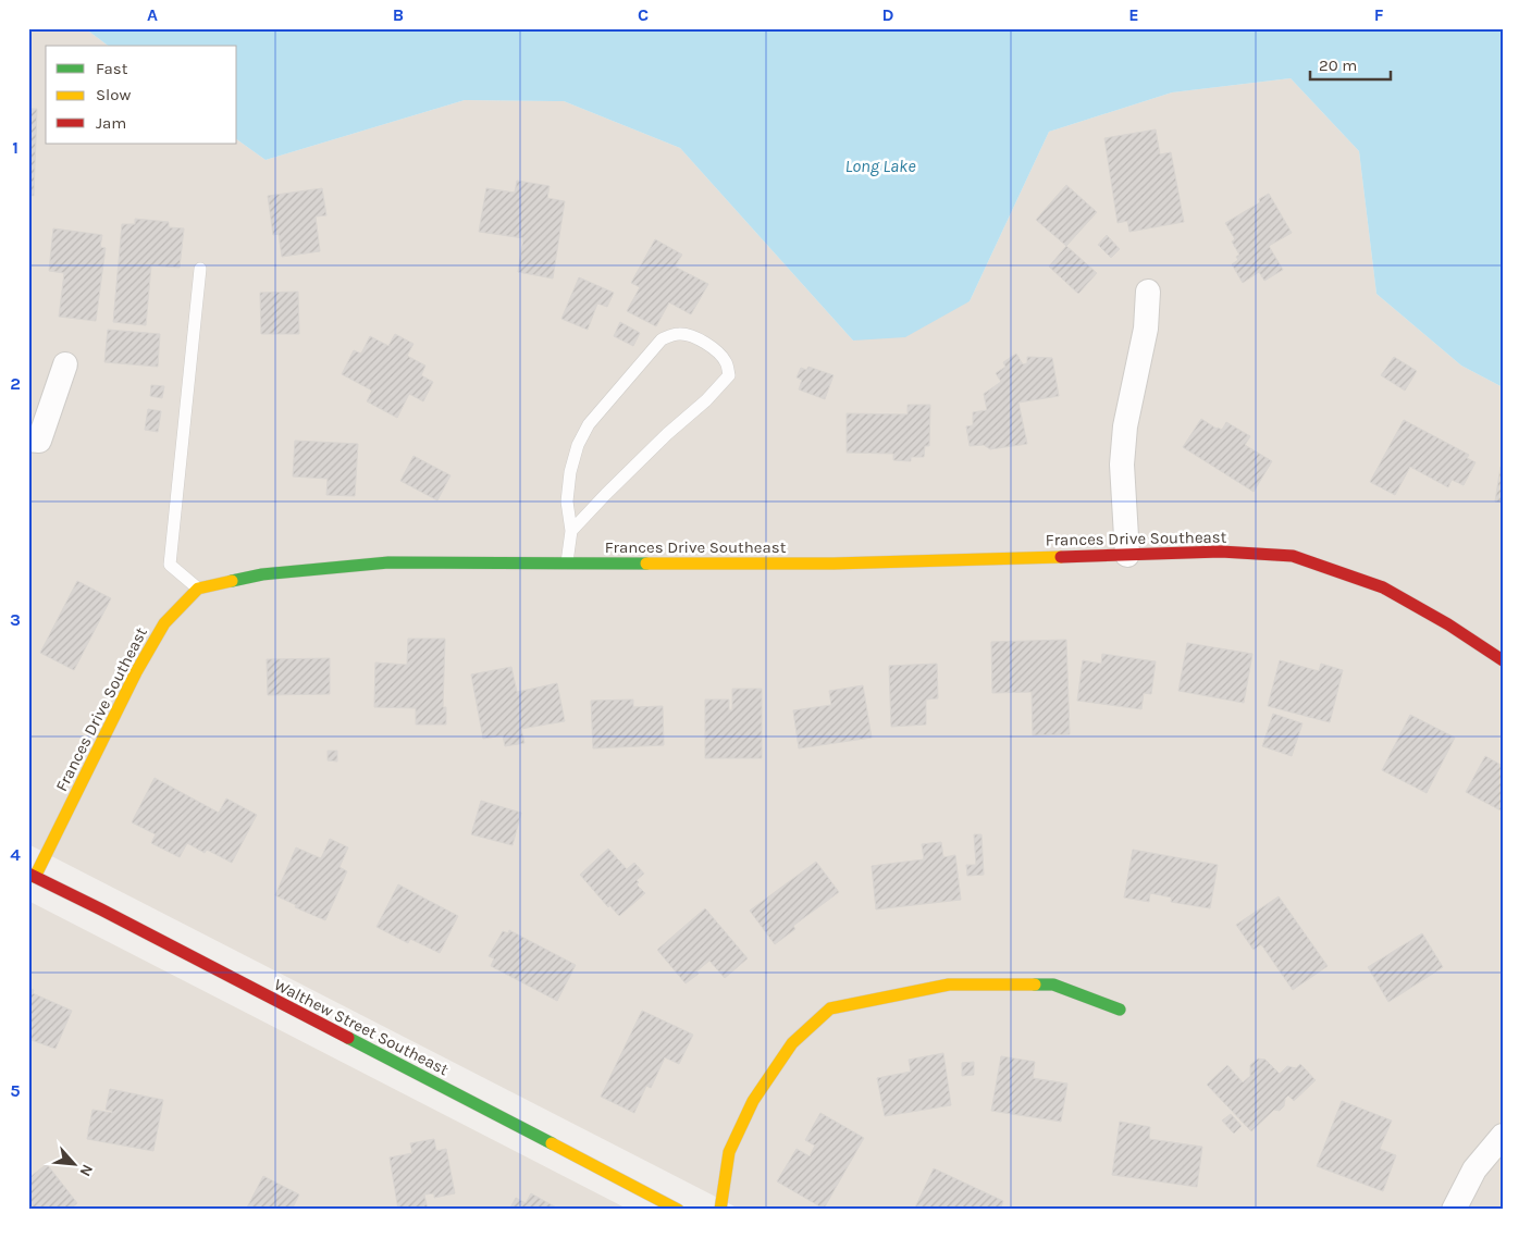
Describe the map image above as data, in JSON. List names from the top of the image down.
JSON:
{
  "streets": {
    "street": ["Frances Drive Southeast", "Walthew Street Southeast"]
  },
  "crossings": [
    ["Frances Drive Southeast", "Walthew Street Southeast"]
  ],
  "water": ["Long Lake"],
  "legend": ["Fast", "Slow", "Jam"],
  "scale_bar": "20 m",
  "north": "bottom right",
  "grid": {
    "columns": [
      "A",
      "B",
      "C",
      "D",
      "E",
      "F"
    ],
    "rows": [
      "1",
      "2",
      "3",
      "4",
      "5"
    ]
  }
}
